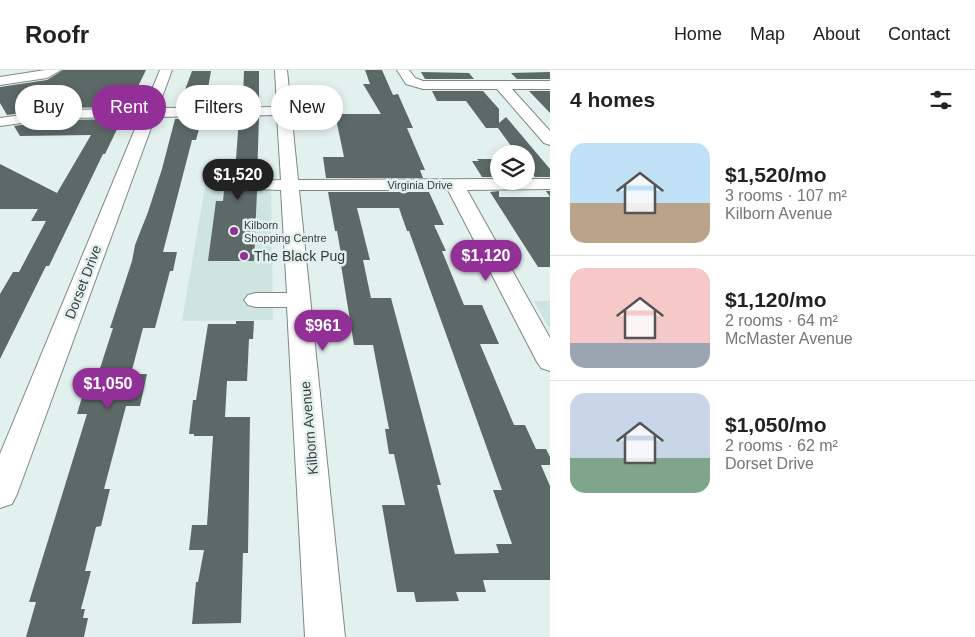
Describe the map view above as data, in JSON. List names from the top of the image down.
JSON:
{
  "streets": {
    "street": ["Virginia Drive", "Dorset Drive", "Kilborn Avenue"]
  },
  "crossings": [
    ["Virginia Drive", "Kilborn Avenue"]
  ],
  "places": ["Kilborn Shopping Centre", "The Black Pug"],
  "page": {
    "header": "Roofr",
    "nav": [
      "Home",
      "Map",
      "About",
      "Contact"
    ],
    "heading": "4 homes",
    "chip": [
      "Buy",
      "Rent",
      "Filters",
      "New"
    ],
    "list": [
      {
        "name": "$1,520/mo",
        "note": "3 rooms · 107 m² · Kilborn Avenue"
      },
      {
        "name": "$1,120/mo",
        "note": "2 rooms · 64 m² · McMaster Avenue"
      },
      {
        "name": "$1,050/mo",
        "note": "2 rooms · 62 m² · Dorset Drive"
      }
    ],
    "price": [
      "$1,520",
      "$1,120",
      "$961",
      "$1,050"
    ]
  }
}
